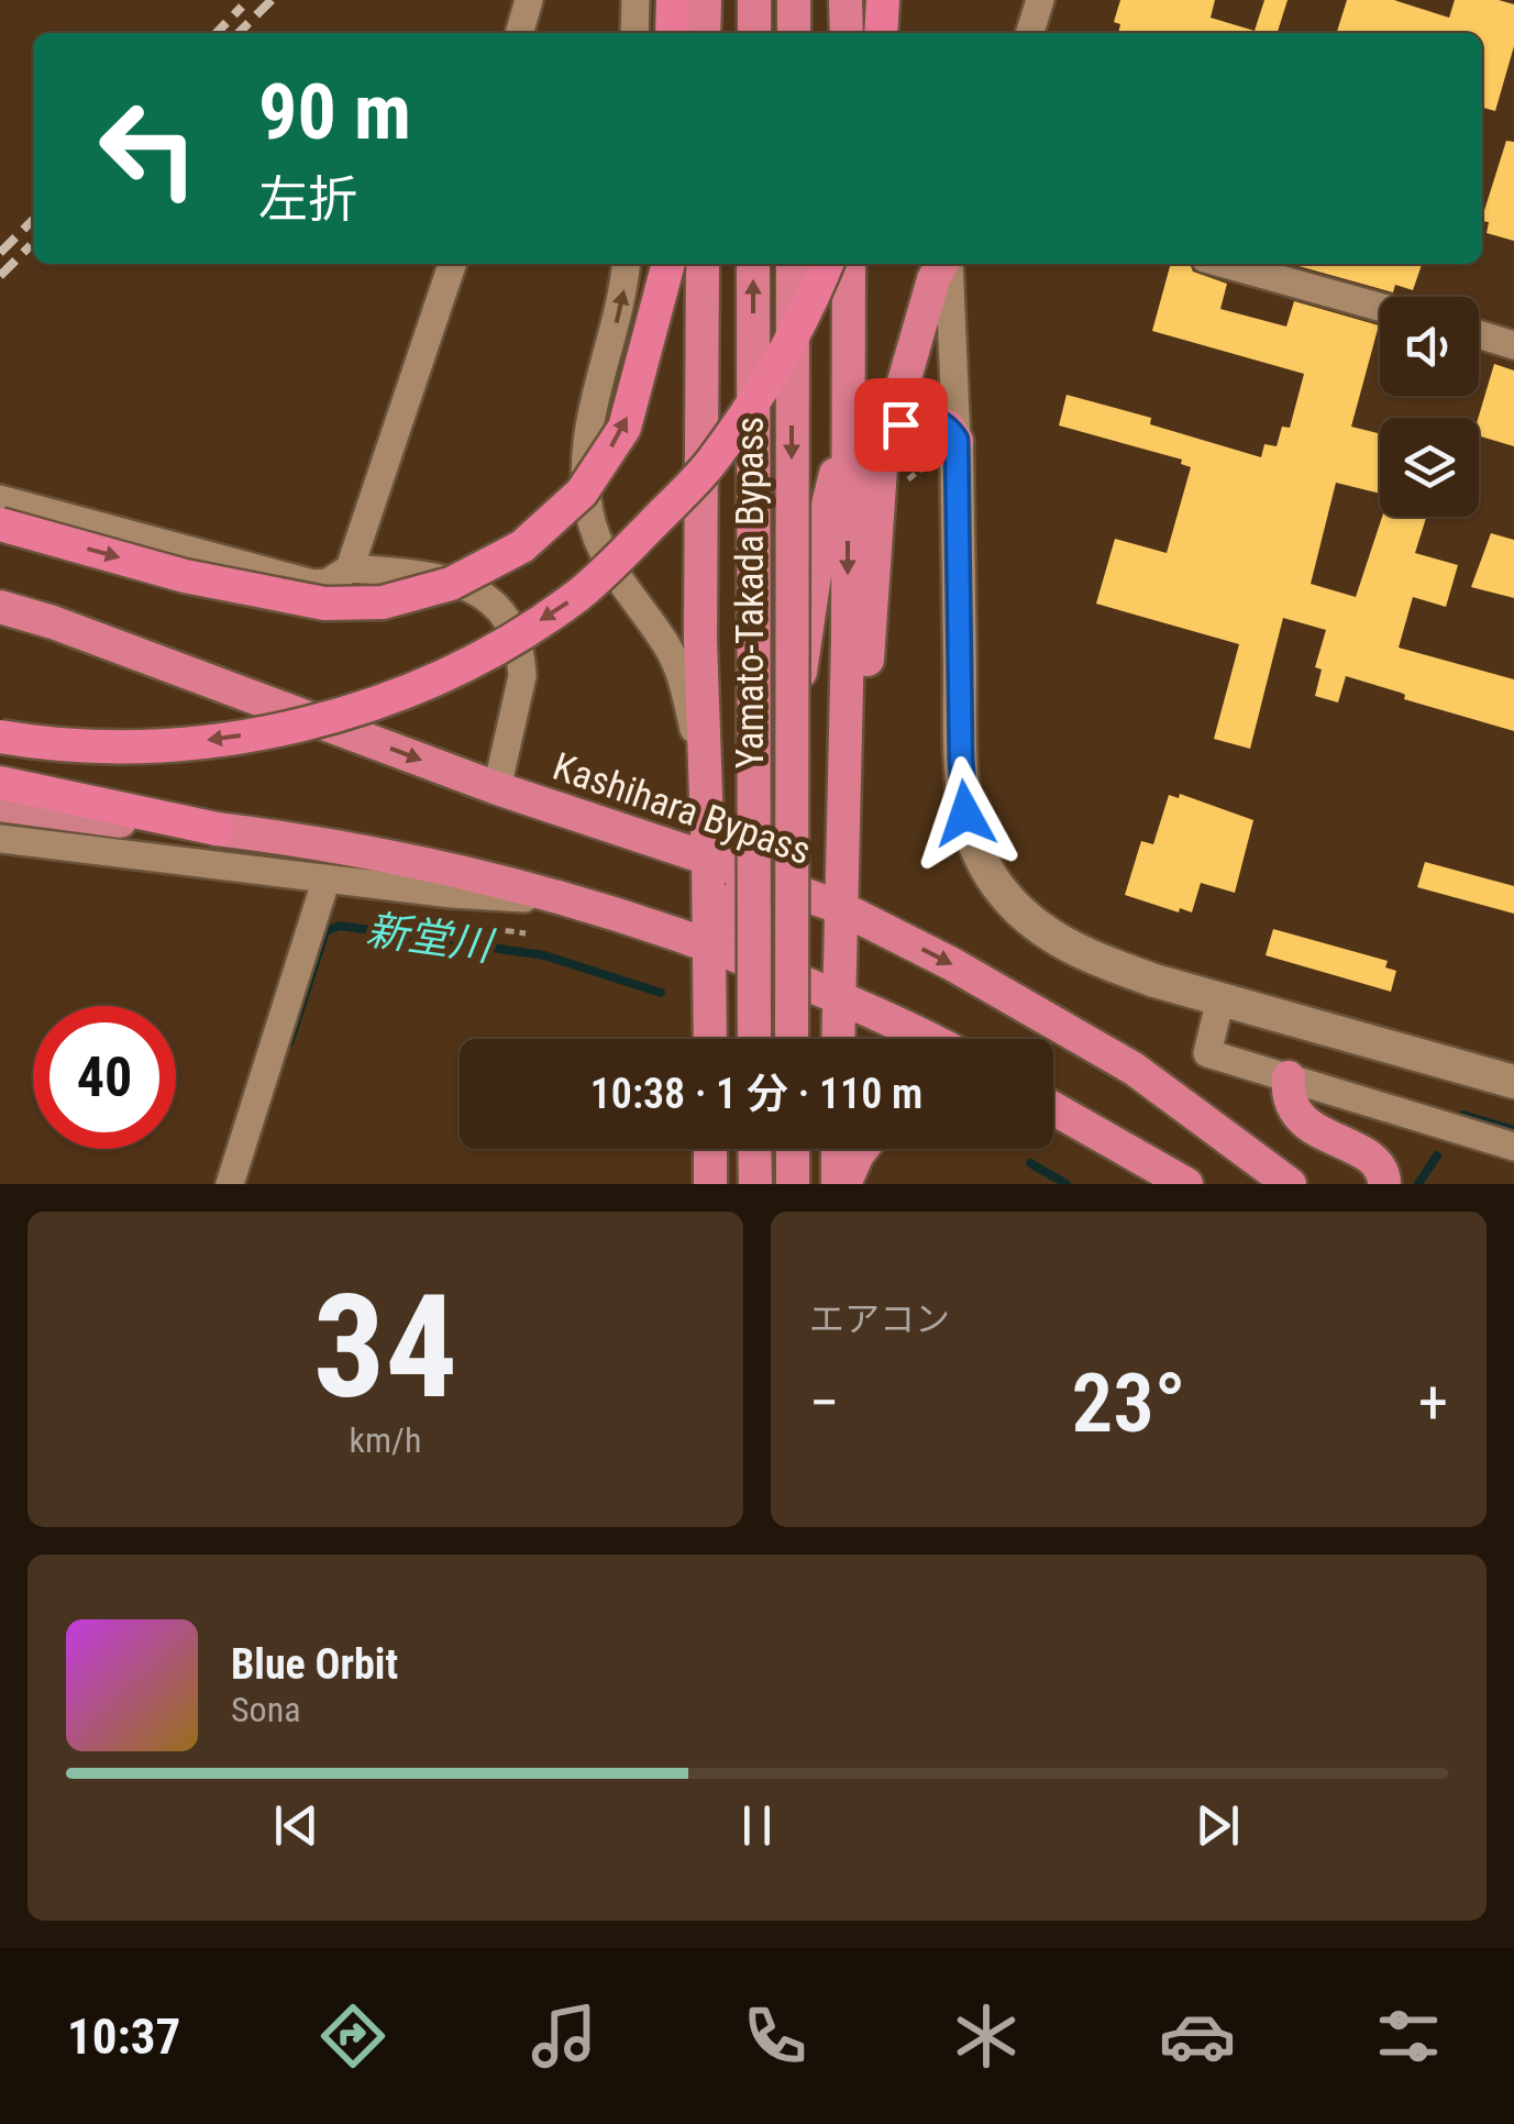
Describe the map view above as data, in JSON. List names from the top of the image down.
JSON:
{
  "streets": {
    "highway": ["Yamato-Takada Bypass", "Kashihara Bypass"]
  },
  "water": ["新堂川"],
  "page": {
    "turn": ["90 m", "左折"],
    "limit": "40",
    "trip": "10:38 · 1 分 · 110 m",
    "tile": [
      ["34", "km/h"],
      "エアコン"
    ],
    "heat": ["−", "23°", "+"],
    "song": ["Blue Orbit", "Sona"],
    "tabs": "10:37"
  }
}
